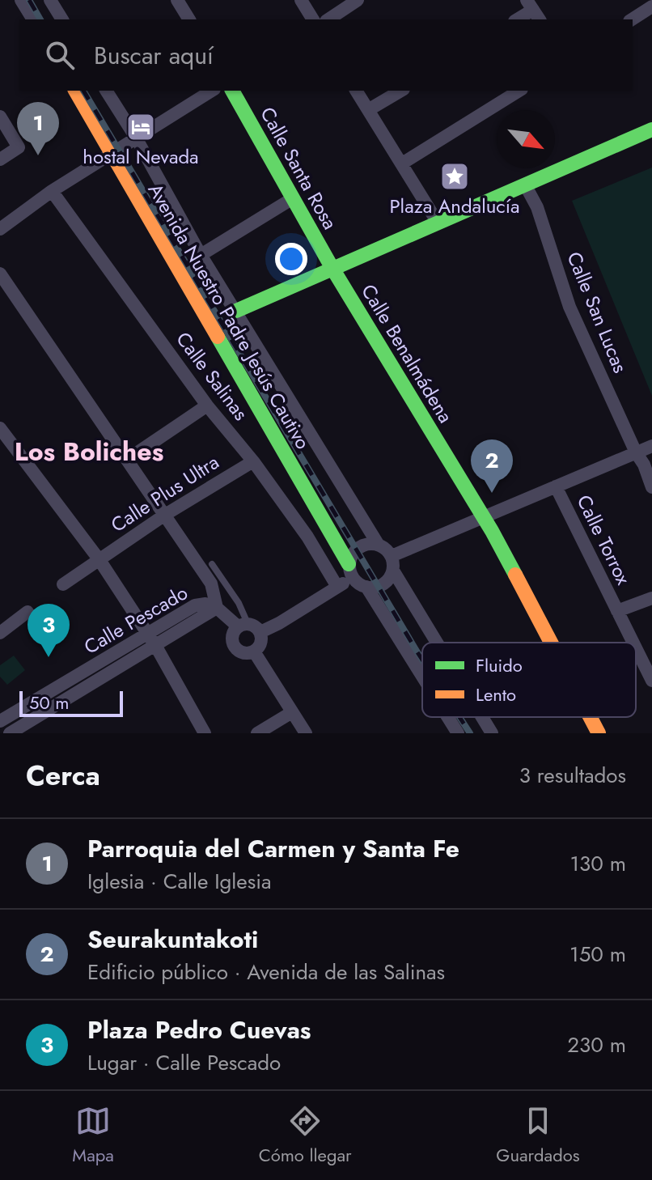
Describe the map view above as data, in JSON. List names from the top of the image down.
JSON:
{
  "streets": {
    "street": [
      "Calle Santa Rosa",
      "Calle San Lucas",
      "Avenida Nuestro Padre Jesús Cautivo",
      "Calle Benalmádena",
      "Calle Salinas",
      "Calle Plus Ultra",
      "Calle Torrox",
      "Calle Pescado"
    ]
  },
  "crossings": [
    ["Calle Santa Rosa", "Calle Benalmádena"],
    ["Calle Salinas", "Calle Plus Ultra"]
  ],
  "districts": ["Los Boliches"],
  "places": {
    "hotel": ["hostal Nevada"],
    "place": ["Plaza Andalucía"]
  },
  "legend": ["Fluido", "Lento"],
  "scale_bar": "50 m",
  "north": "bottom right",
  "page": {
    "search": "Buscar aquí",
    "pins": ["1", "2", "3"],
    "scale": "50 m",
    "heading": ["Cerca", "3 resultados"],
    "list": [
      {
        "mark": "1",
        "name": "Parroquia del Carmen y Santa Fe",
        "note": "Iglesia · Calle Iglesia",
        "value": "130 m"
      },
      {
        "mark": "2",
        "name": "Seurakuntakoti",
        "note": "Edificio público · Avenida de las Salinas",
        "value": "150 m"
      },
      {
        "mark": "3",
        "name": "Plaza Pedro Cuevas",
        "note": "Lugar · Calle Pescado",
        "value": "230 m"
      }
    ],
    "nav": ["Mapa", "Cómo llegar", "Guardados"]
  }
}
